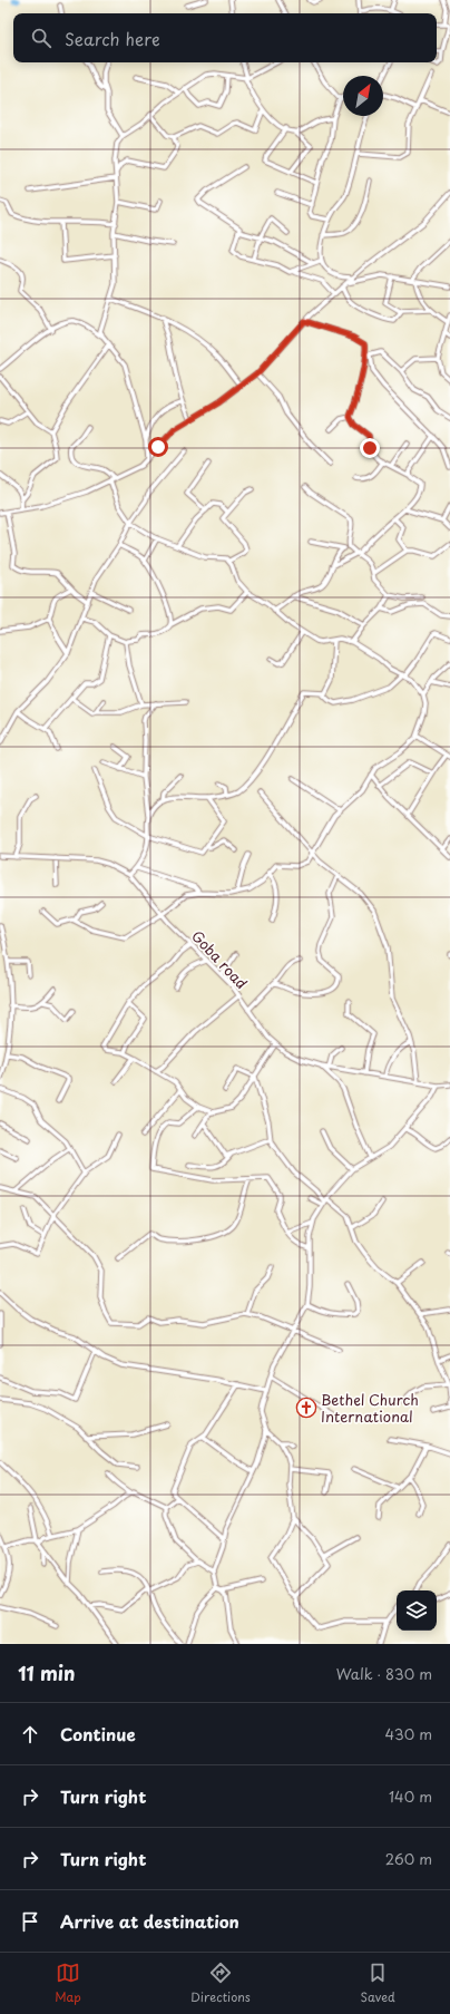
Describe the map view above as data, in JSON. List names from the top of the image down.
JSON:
{
  "streets": {
    "street": ["Goba road"]
  },
  "places": {
    "church": ["Bethel Church International"]
  },
  "north": "top right",
  "page": {
    "search": "Search here",
    "heading": ["11 min", "Walk · 830 m"],
    "list": [
      ["Continue", "430 m"],
      ["Turn right", "140 m"],
      ["Turn right", "260 m"],
      "Arrive at destination"
    ],
    "nav": ["Map", "Directions", "Saved"]
  }
}
